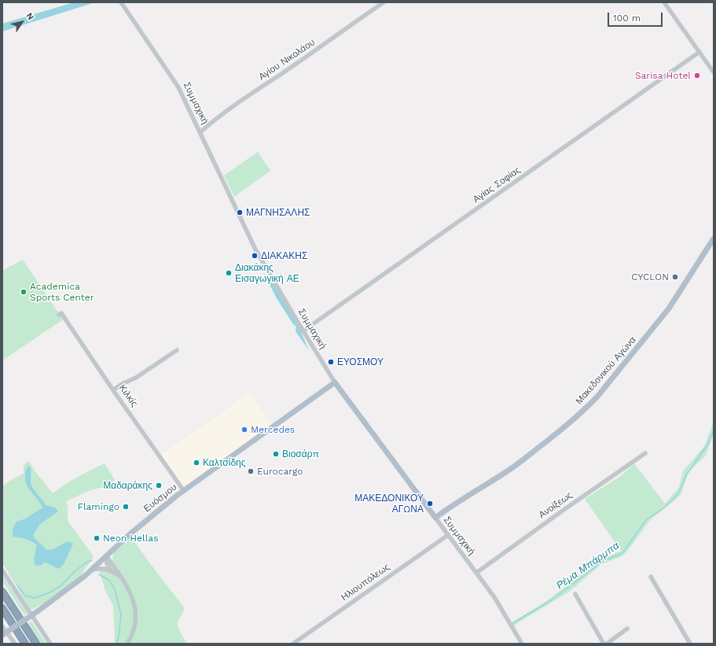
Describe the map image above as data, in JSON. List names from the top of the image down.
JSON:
{
  "streets": {
    "main road": ["Συμμαχική", "Μακεδονικού Αγώνα", "Ευόσμου"],
    "street": [
      "Αγίου Νικολάου",
      "Αγίας Σοφίας",
      "Κιλκίς",
      "Ανοίξεως",
      "Ηλιουπόλεως"
    ]
  },
  "crossings": [
    ["Αγίου Νικολάου", "Συμμαχική"],
    ["Συμμαχική", "Αγίας Σοφίας"],
    ["Συμμαχική", "Μακεδονικού Αγώνα"],
    ["Συμμαχική", "Ευόσμου"],
    ["Συμμαχική", "Ανοίξεως"],
    ["Συμμαχική", "Ηλιουπόλεως"],
    ["Κιλκίς", "Ευόσμου"]
  ],
  "water": ["Ρέμα Μπάρμπα"],
  "places": [
    "Sarisa Hotel",
    "ΜΑΓΝΗΣΑΛΗΣ",
    "ΔΙΑΚΑΚΗΣ",
    "Διακάκης Εισαγωγική ΑΕ",
    "CYCLON",
    "Academica Sports Center",
    "ΕΥΟΣΜΟΥ",
    "Mercedes",
    "Βιοσάρπ",
    "Καλτσίδης",
    "Eurocargo",
    "Μαδαράκης",
    "ΜΑΚΕΔΟΝΙΚΟΥ ΑΓΩΝΑ",
    "Flamingo",
    "Neon Hellas"
  ],
  "scale_bar": "100 m",
  "north": "top right"
}
